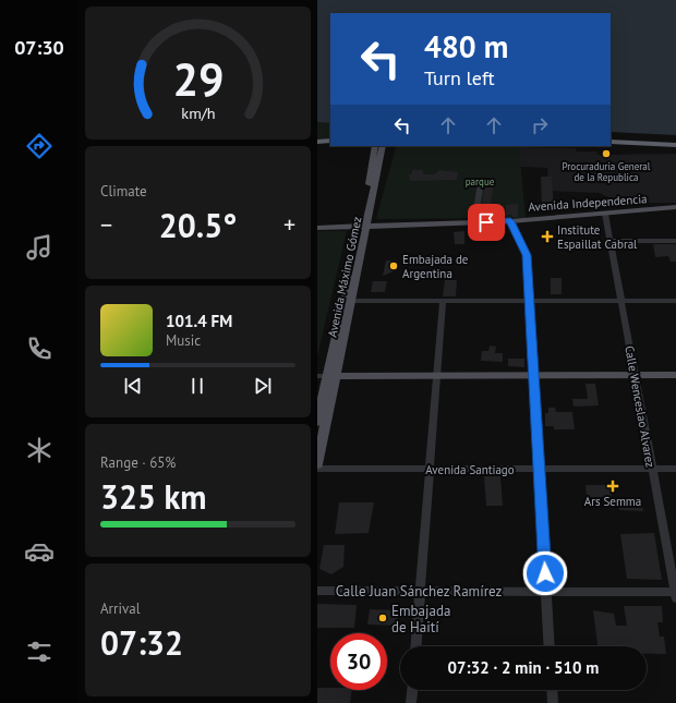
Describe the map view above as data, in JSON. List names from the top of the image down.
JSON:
{
  "streets": {
    "main road": ["Avenida Independencia", "Avenida Máximo Gómez"],
    "street": ["Calle Wenceslao Alvarez", "Avenida Santiago", "Calle Juan Sánchez Ramírez"]
  },
  "crossings": [
    ["Avenida Independencia", "Avenida Máximo Gómez"],
    ["Avenida Independencia", "Calle Wenceslao Alvarez"],
    ["Calle Wenceslao Alvarez", "Avenida Santiago"],
    ["Calle Wenceslao Alvarez", "Calle Juan Sánchez Ramírez"]
  ],
  "parks": ["parque"],
  "places": {
    "other": ["Procuraduria General de la Republica", "Embajada de Argentina", "Embajada de Haití"],
    "health": ["Institute Espaillat Cabral", "Ars Semma"]
  },
  "page": {
    "tabs": "07:30",
    "turn": ["480 m", "Turn left"],
    "tile": [
      "Climate",
      ["Range · 65%", "325 km"],
      ["Arrival", "07:32"]
    ],
    "heat": ["−", "20.5°", "+"],
    "song": ["101.4 FM", "Music"],
    "limit": "30",
    "trip": "07:32 · 2 min · 510 m",
    "gauge": ["29", "km/h"]
  }
}
